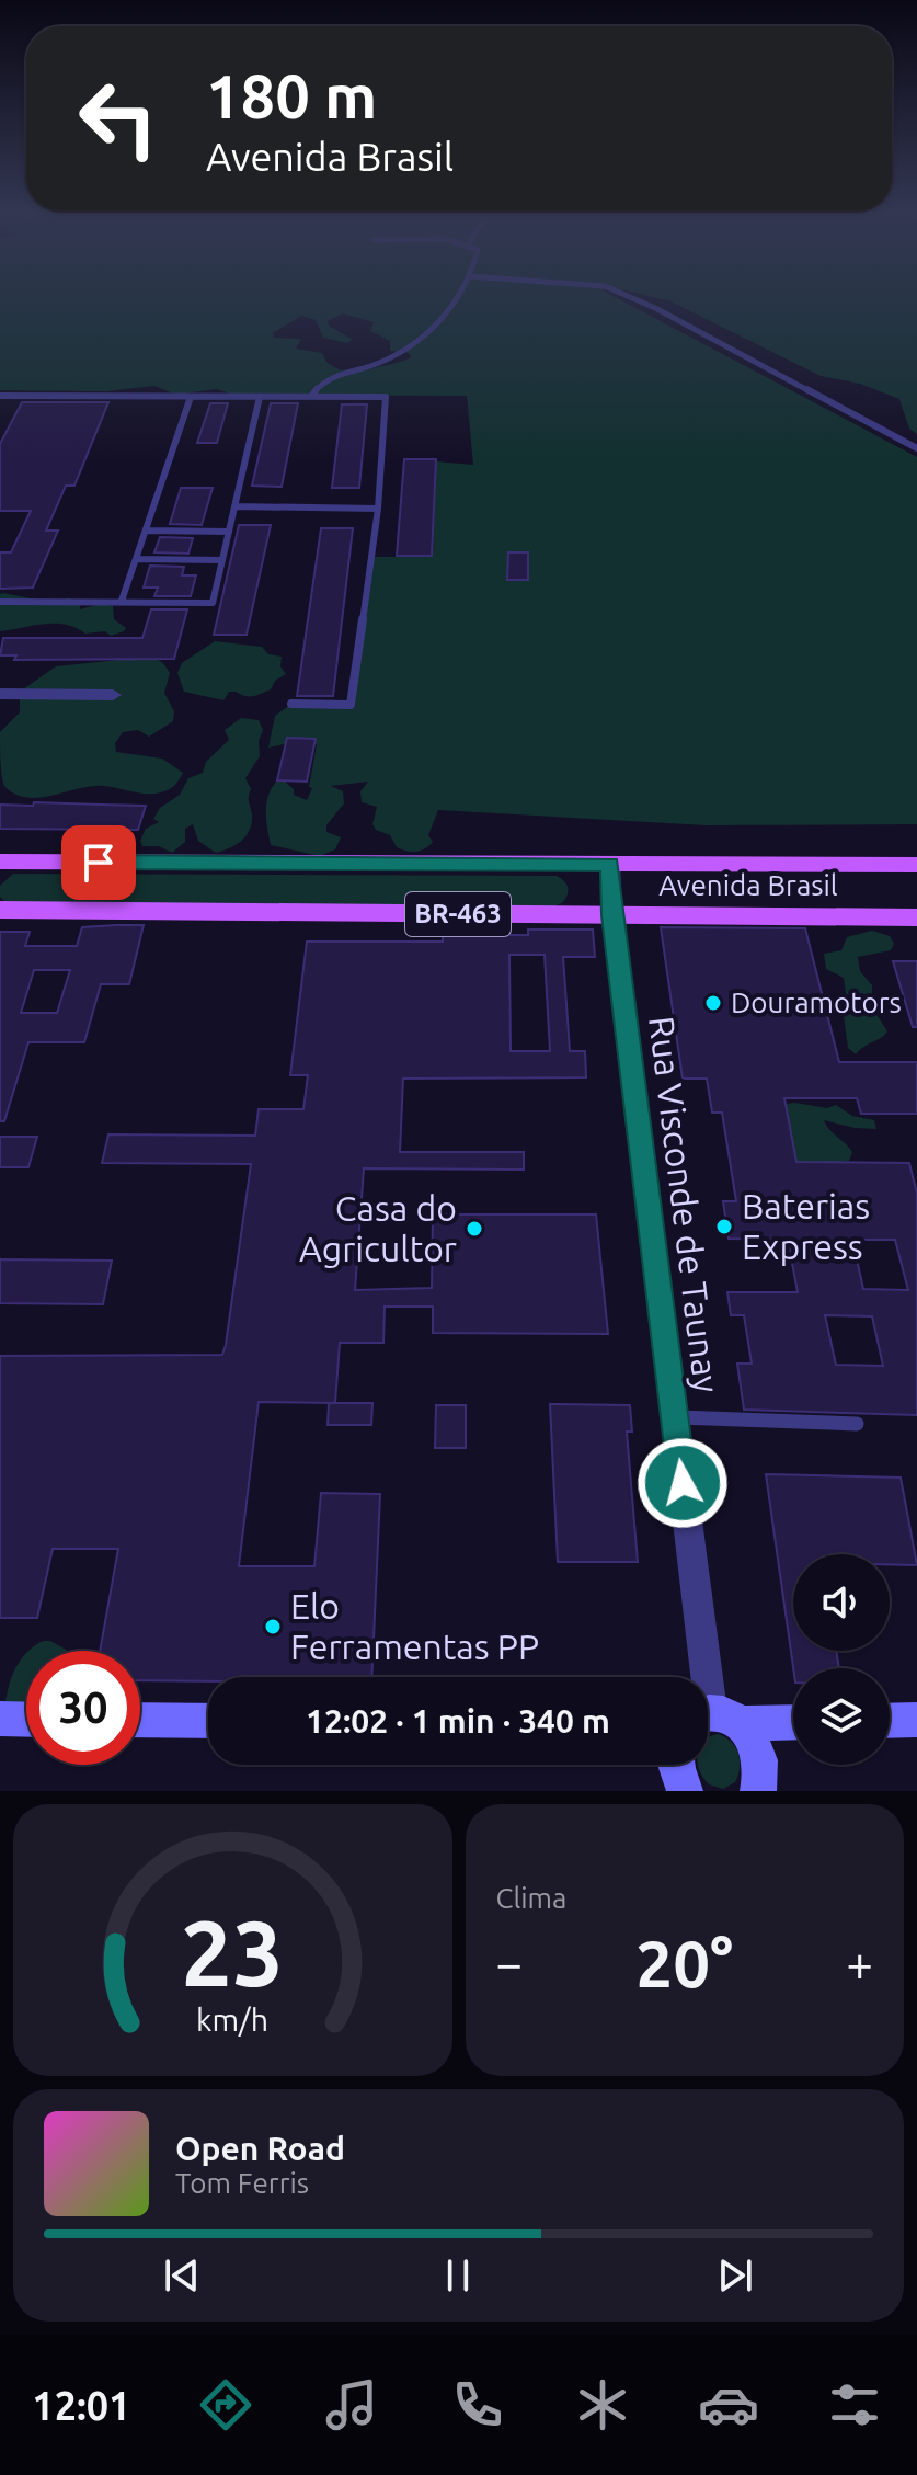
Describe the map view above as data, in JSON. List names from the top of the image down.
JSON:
{
  "streets": {
    "main road": ["Avenida Brasil", "BR-463"],
    "street": ["Rua Visconde de Taunay"]
  },
  "crossings": [
    ["Avenida Brasil", "Rua Visconde de Taunay"]
  ],
  "places": [
    "Douramotors",
    "Baterias Express",
    "Casa do Agricultor",
    "Elo Ferramentas PP"
  ],
  "page": {
    "turn": ["180 m", "Avenida Brasil"],
    "limit": "30",
    "trip": "12:02 · 1 min · 340 m",
    "tile": "Clima",
    "heat": ["−", "20°", "+"],
    "song": ["Open Road", "Tom Ferris"],
    "tabs": "12:01",
    "gauge": ["23", "km/h"]
  }
}
